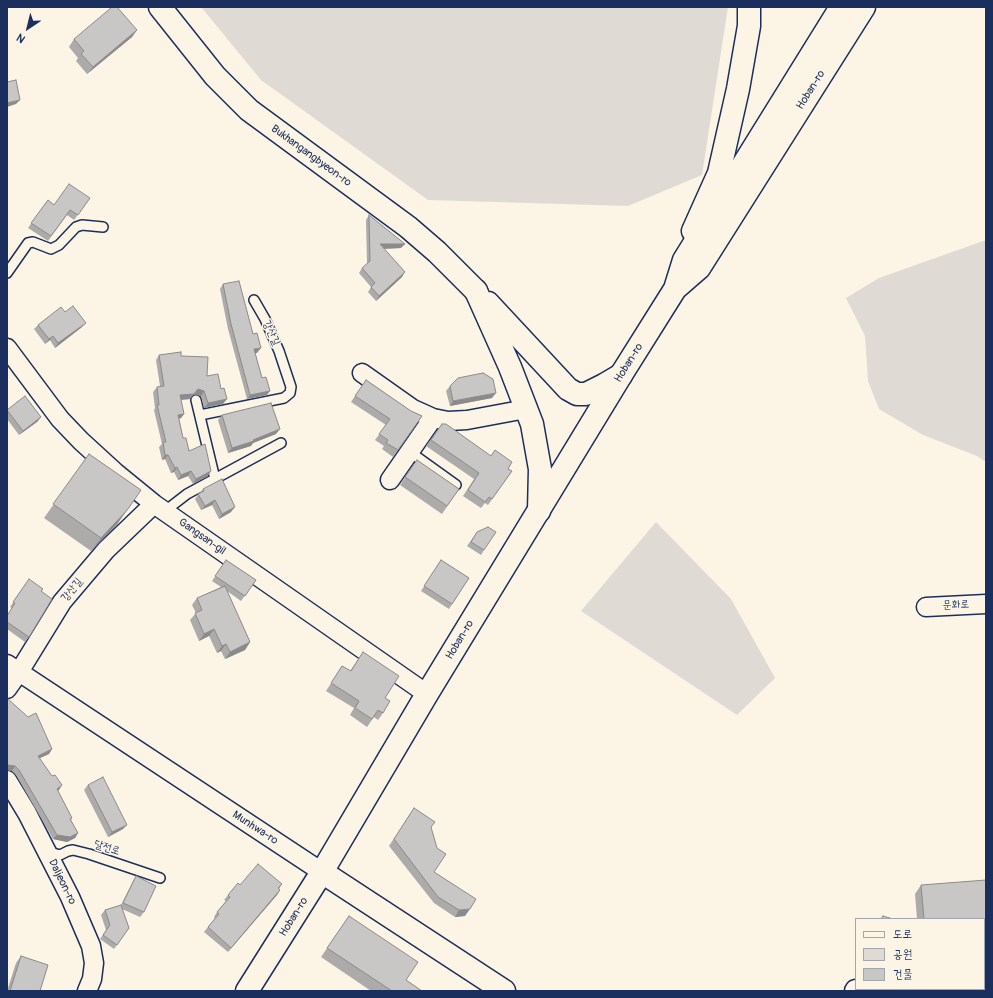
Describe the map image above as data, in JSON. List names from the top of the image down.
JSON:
{
  "streets": {
    "main road": ["Hoban-ro", "Bukhangangbyeon-ro", "Munhwa-ro"],
    "street": [
      "강산길",
      "Gangsan-gil",
      "문화로",
      "Daljeon-ro"
    ],
    "lane": ["달전로"]
  },
  "crossings": [
    ["Hoban-ro", "Bukhangangbyeon-ro"],
    ["Hoban-ro", "Gangsan-gil"],
    ["Hoban-ro", "Munhwa-ro"],
    ["강산길", "Gangsan-gil"],
    ["강산길", "Munhwa-ro"],
    ["달전로", "Daljeon-ro"]
  ],
  "legend": ["도로", "공원", "건물"],
  "north": "bottom left"
}
